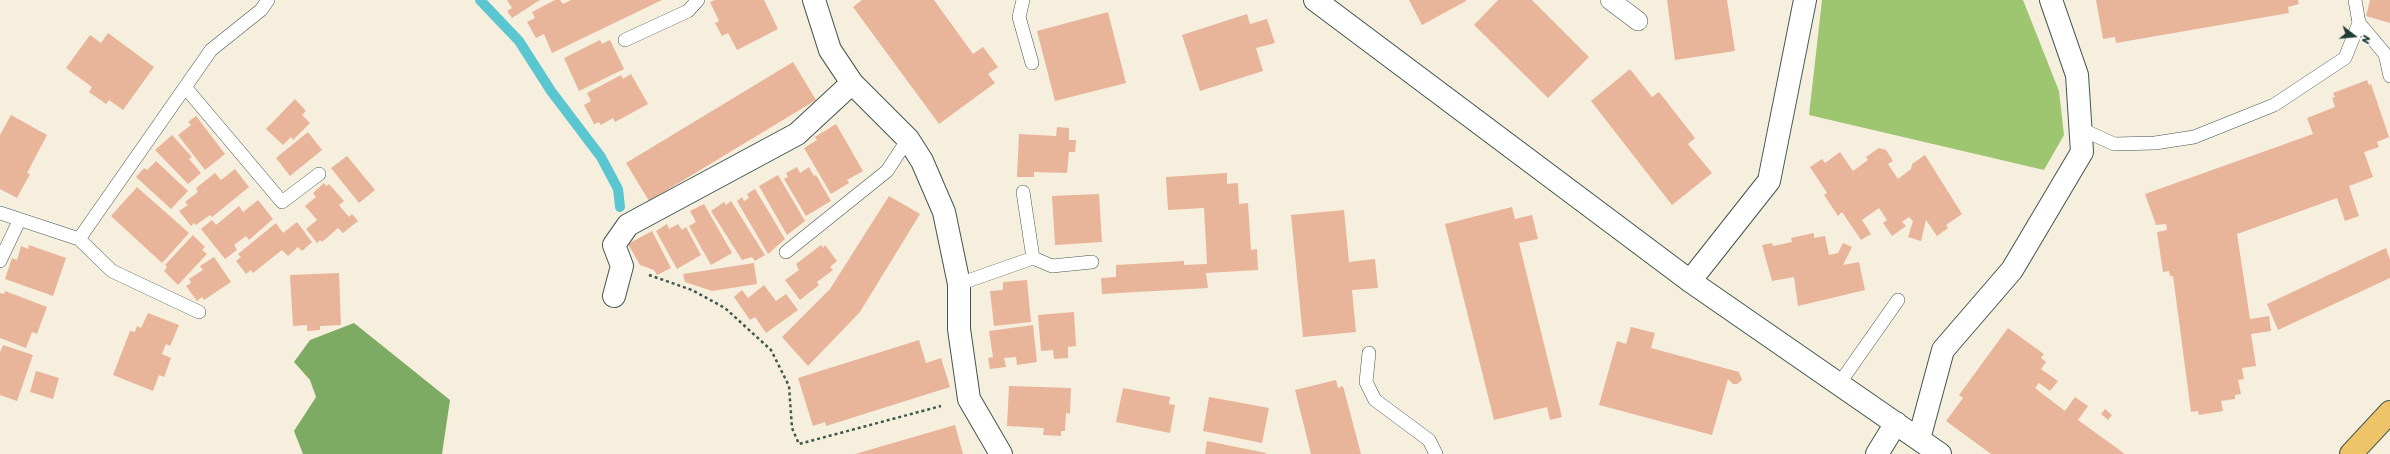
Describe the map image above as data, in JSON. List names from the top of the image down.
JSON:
{
  "north": "right"
}
